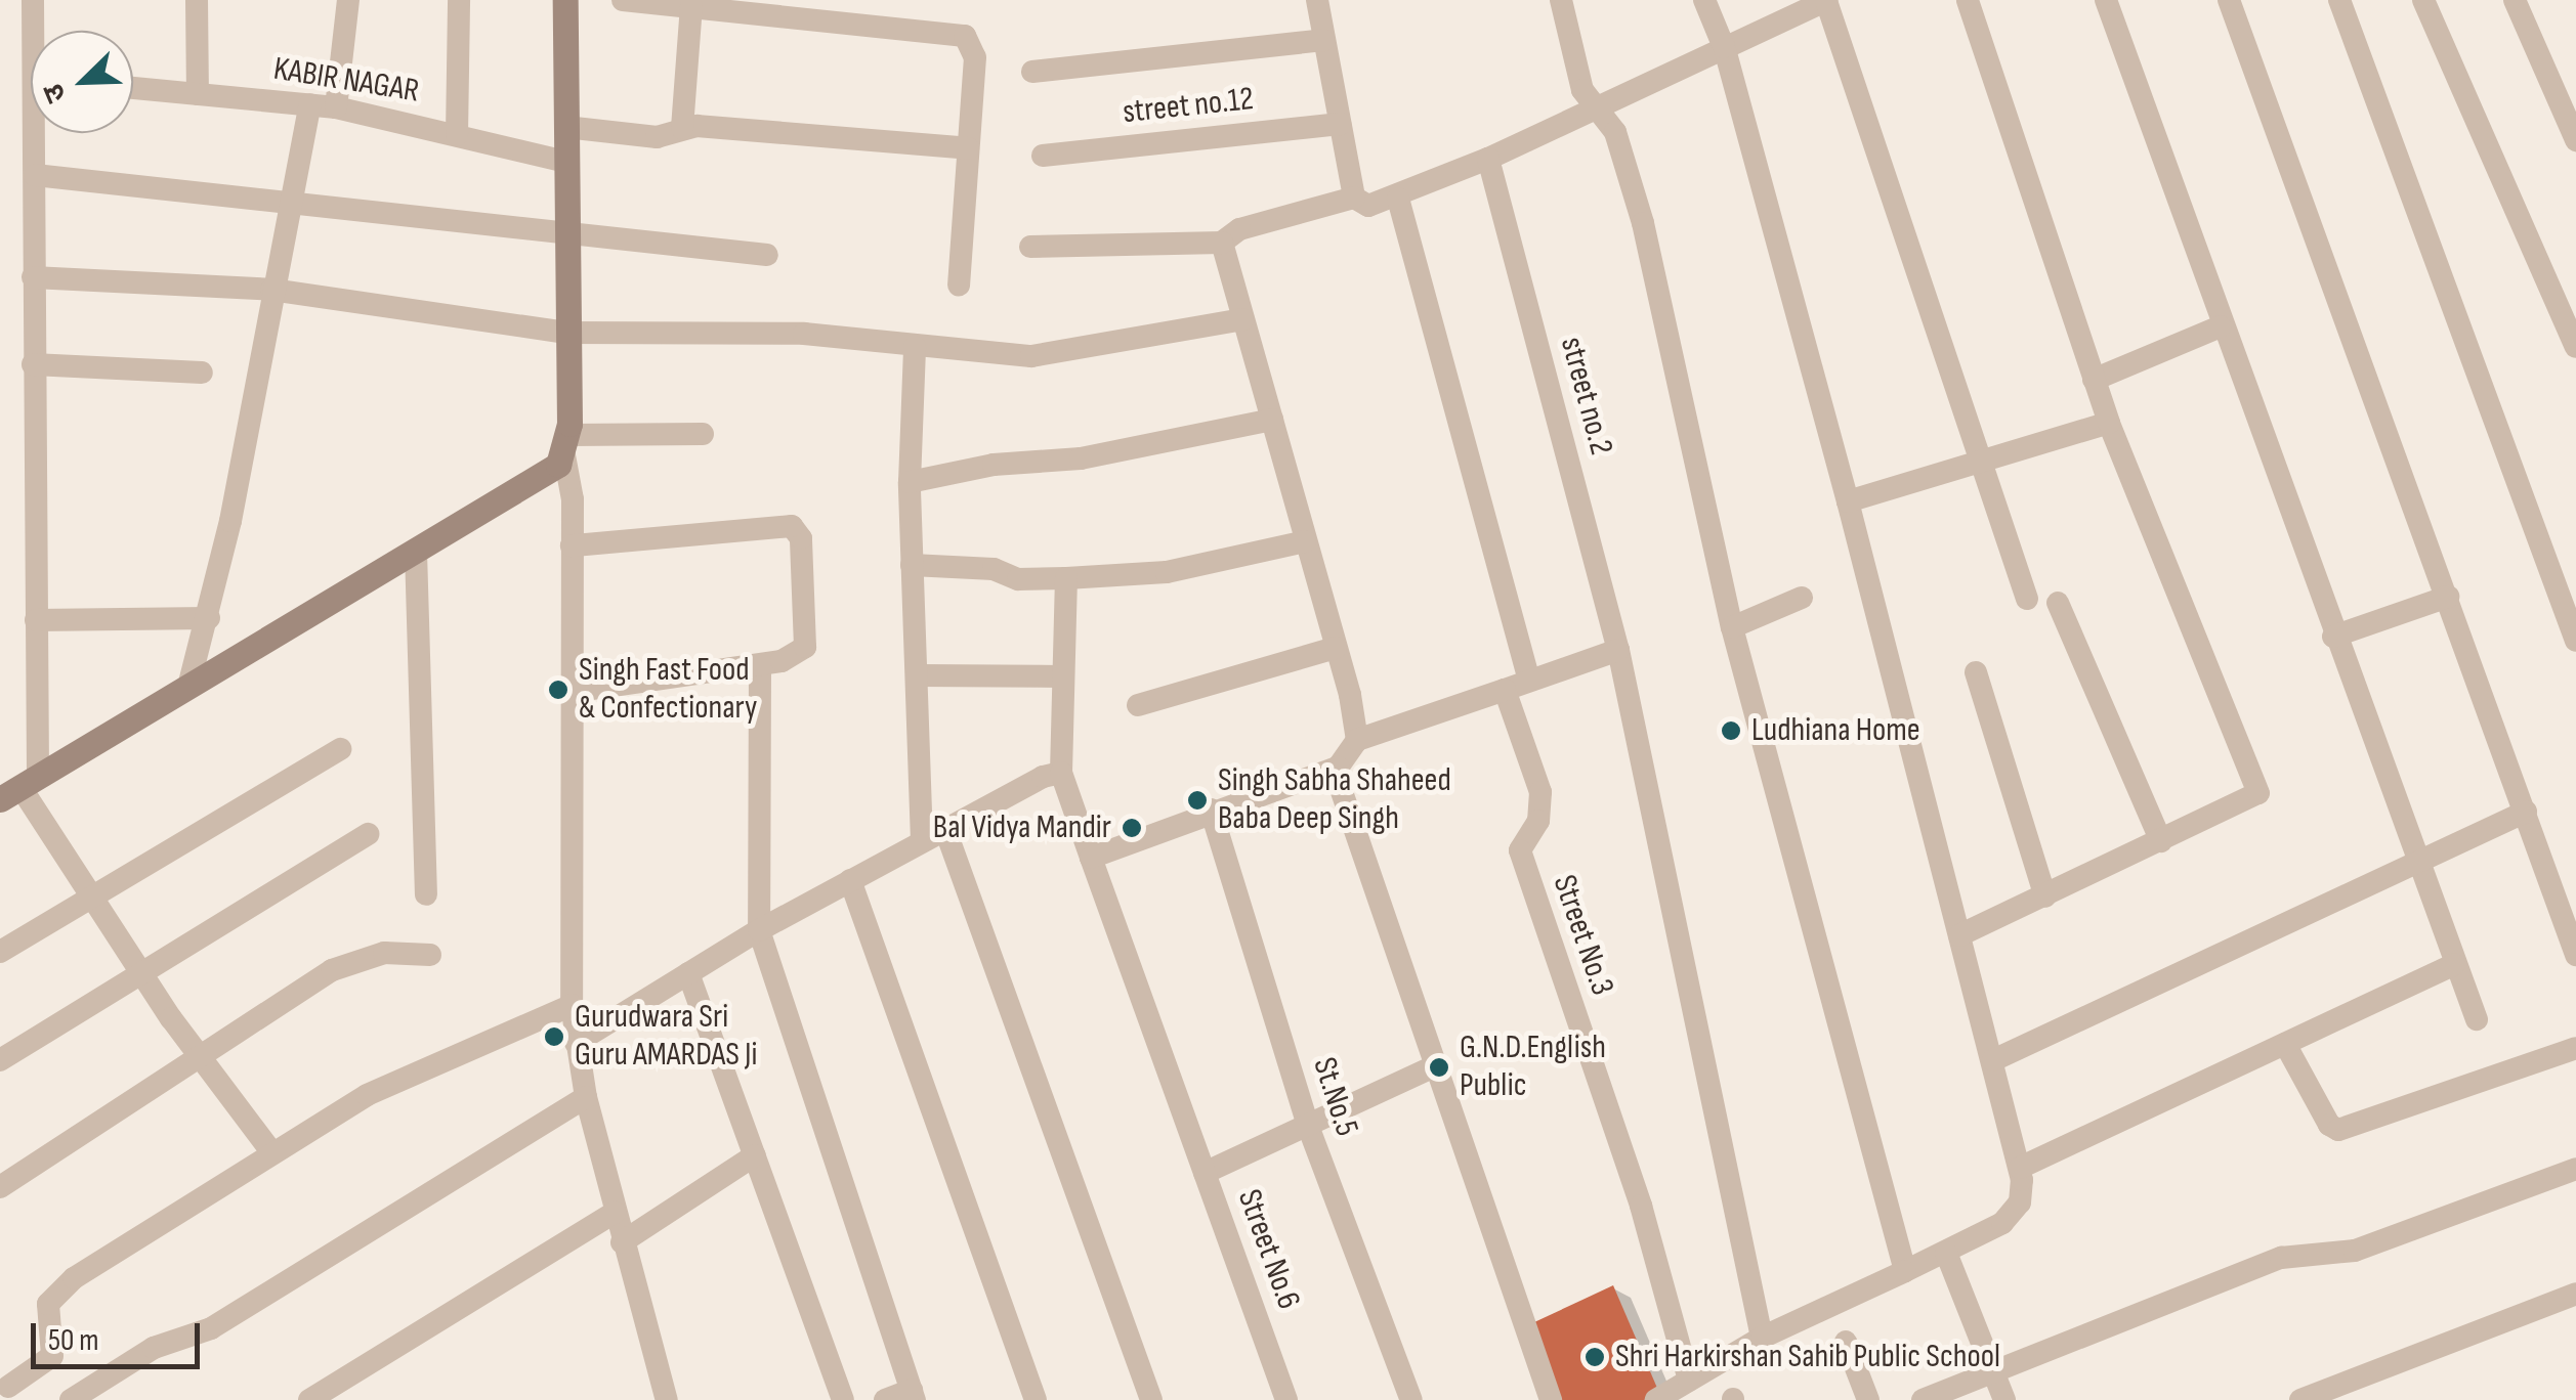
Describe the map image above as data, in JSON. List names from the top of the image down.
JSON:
{
  "streets": {
    "street": [
      "KABIR NAGAR",
      "street no.12",
      "street no.2",
      "Street No.3",
      "St.No.5",
      "Street No.6"
    ]
  },
  "places": [
    "Singh Fast Food & Confectionary",
    "Ludhiana Home",
    "Singh Sabha Shaheed Baba Deep Singh",
    "Bal Vidya Mandir",
    "Gurudwara Sri Guru AMARDAS Ji",
    "G.N.D.English Public",
    "Shri Harkirshan Sahib Public School"
  ],
  "scale_bar": "50 m",
  "north": "bottom left"
}
